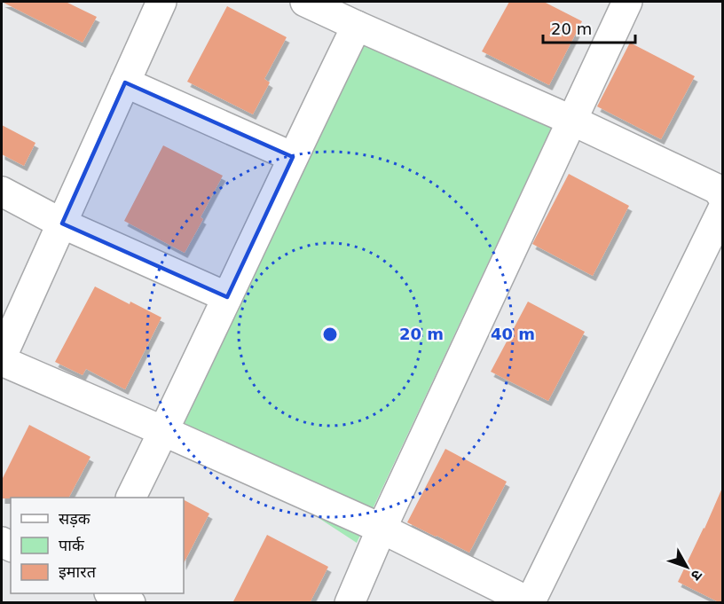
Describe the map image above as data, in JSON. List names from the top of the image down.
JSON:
{
  "legend": ["सड़क", "पार्क", "इमारत"],
  "scale_bar": "20 m",
  "north": "bottom right",
  "rings": ["20 m", "40 m"]
}
